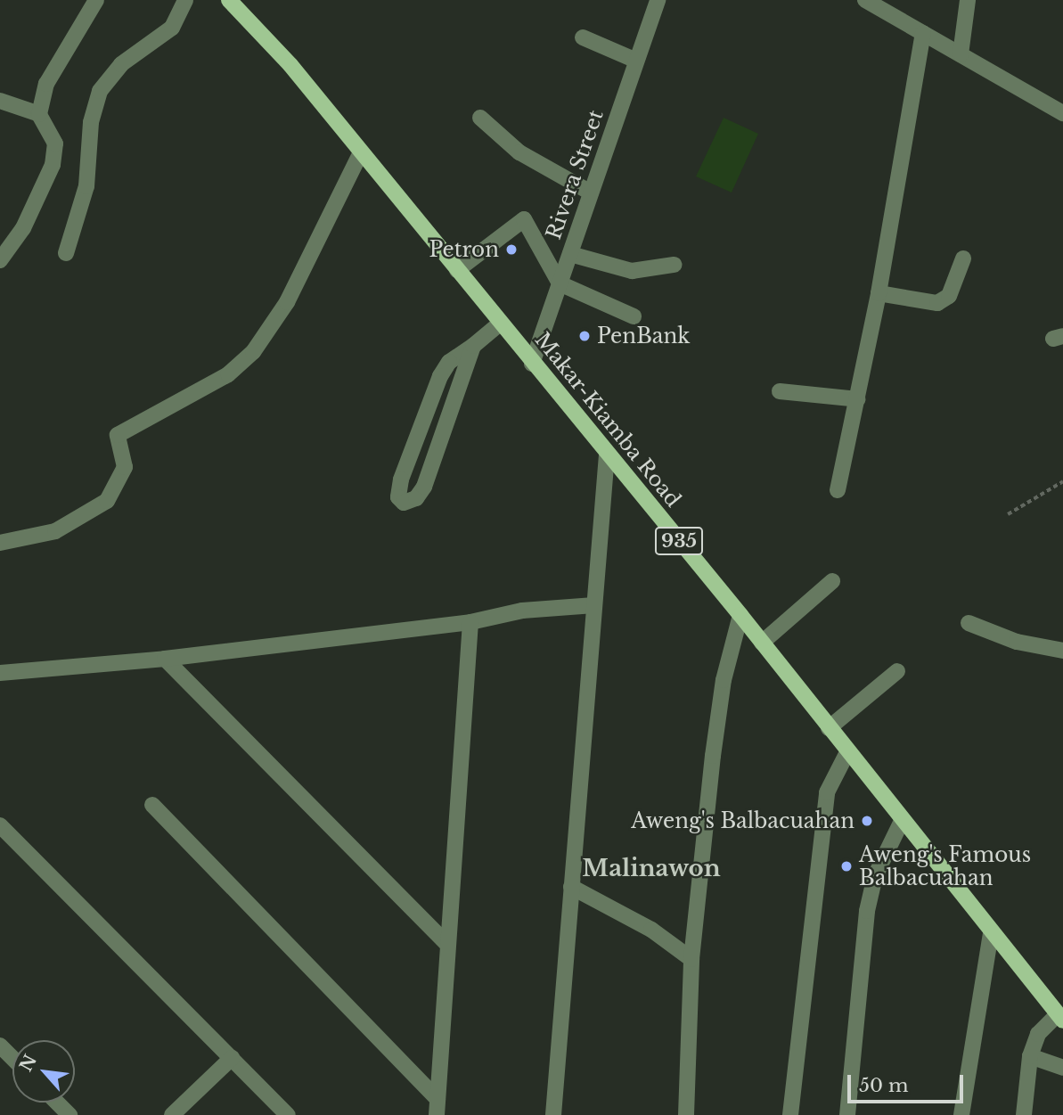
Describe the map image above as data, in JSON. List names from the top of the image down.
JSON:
{
  "streets": {
    "main road": ["Makar-Kiamba Road", "935"],
    "street": ["Rivera Street"]
  },
  "crossings": [
    ["Rivera Street", "Makar-Kiamba Road"]
  ],
  "districts": ["Malinawon"],
  "places": [
    "Petron",
    "PenBank",
    "Aweng's Balbacuahan",
    "Aweng's Famous Balbacuahan"
  ],
  "scale_bar": "50 m",
  "north": "top left"
}
